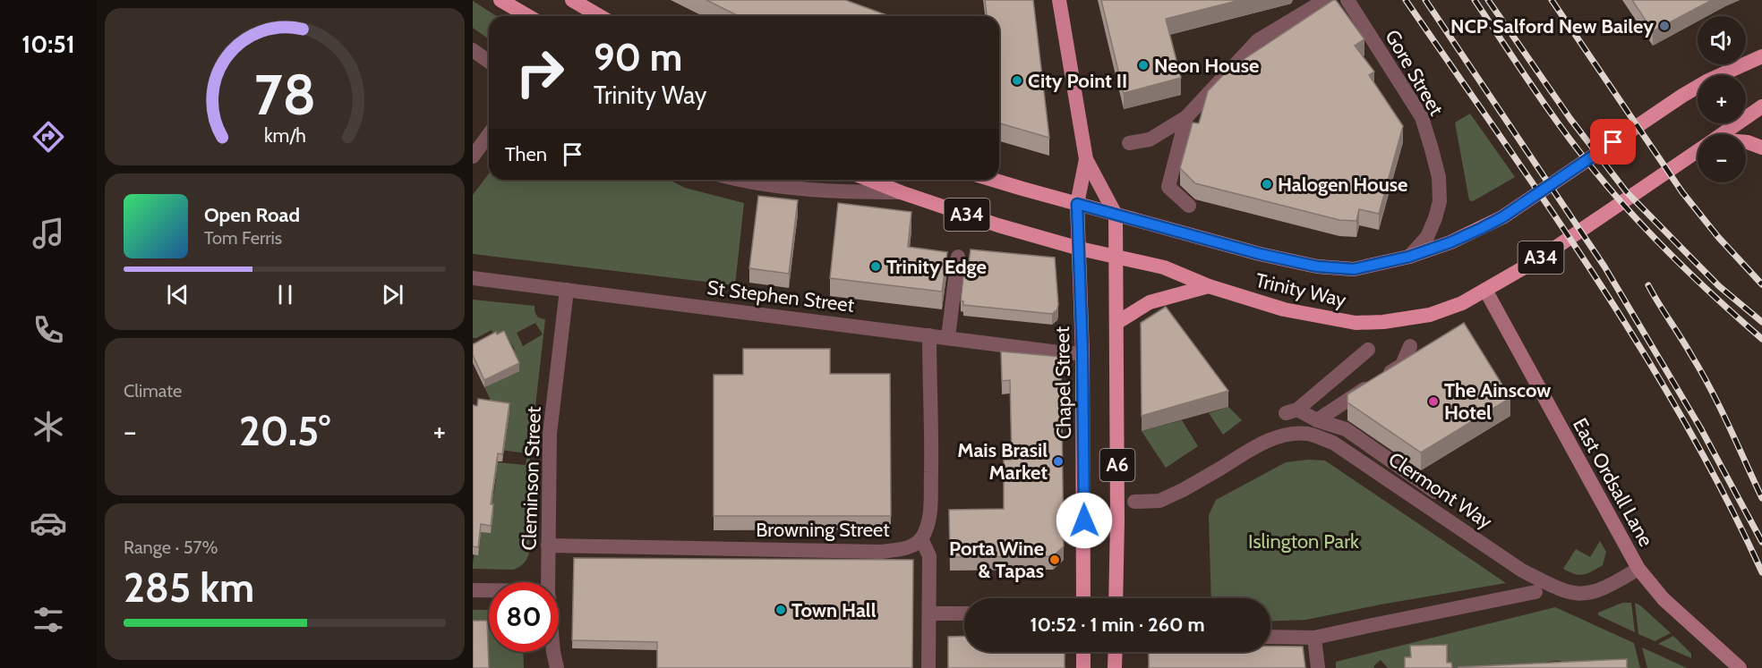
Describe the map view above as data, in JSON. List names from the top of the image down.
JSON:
{
  "streets": {
    "highway": [
      "A34",
      "Trinity Way",
      "Chapel Street",
      "A6"
    ],
    "main road": ["East Ordsall Lane"],
    "street": [
      "Gore Street",
      "St Stephen Street",
      "Cleminson Street",
      "Clermont Way",
      "Browning Street"
    ]
  },
  "crossings": [
    ["Gore Street", "Trinity Way"],
    ["Trinity Way", "Chapel Street"],
    ["Trinity Way", "East Ordsall Lane"],
    ["St Stephen Street", "Chapel Street"],
    ["St Stephen Street", "Cleminson Street"],
    ["Cleminson Street", "Browning Street"],
    ["East Ordsall Lane", "Clermont Way"]
  ],
  "parks": ["Islington Park"],
  "places": [
    "NCP Salford New Bailey",
    "Neon House",
    "City Point II",
    "Halogen House",
    "Trinity Edge",
    "The Ainscow Hotel",
    "Mais Brasil Market",
    "Porta Wine & Tapas",
    "Town Hall"
  ],
  "page": {
    "tabs": "10:51",
    "map_buttons": ["+", "−"],
    "turn": ["90 m", "Trinity Way"],
    "then": "Then",
    "song": ["Open Road", "Tom Ferris"],
    "tile": [
      "Climate",
      ["Range · 57%", "285 km"]
    ],
    "heat": ["−", "20.5°", "+"],
    "limit": "80",
    "trip": "10:52 · 1 min · 260 m",
    "gauge": ["78", "km/h"]
  }
}
